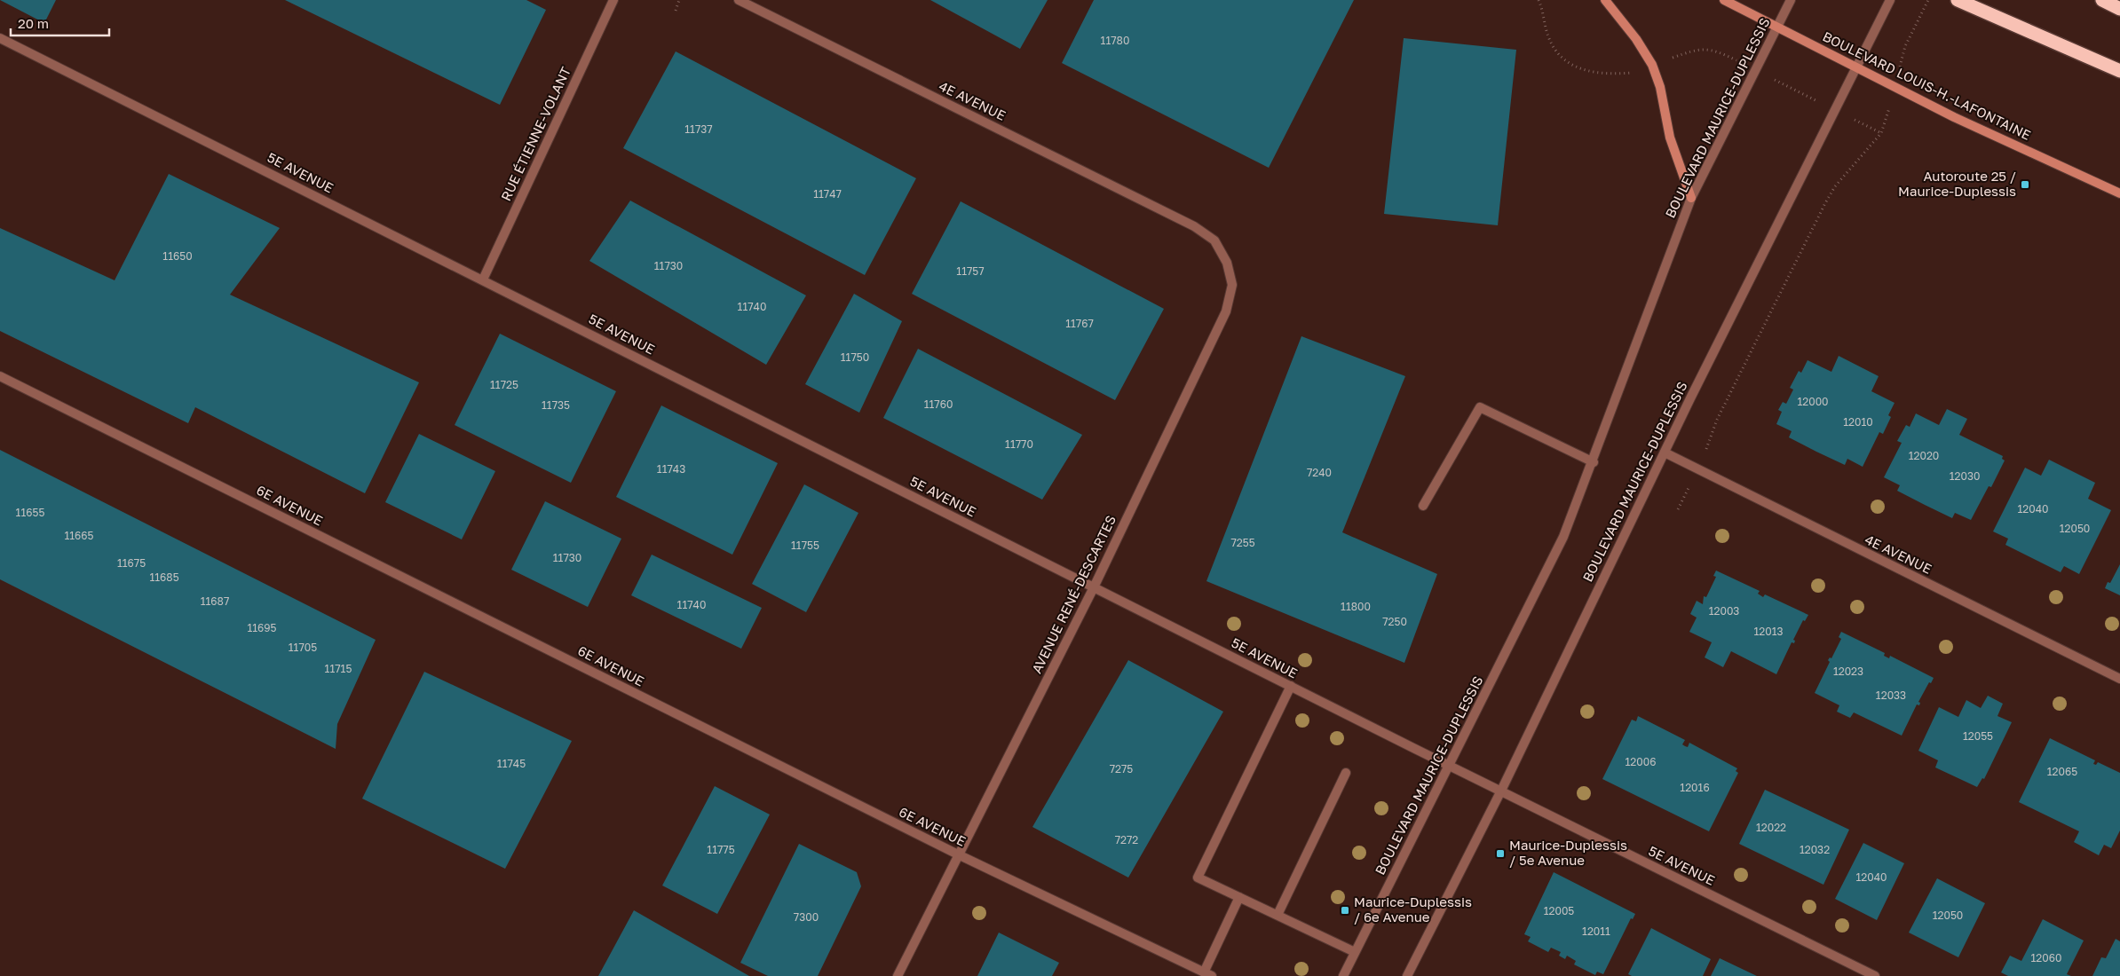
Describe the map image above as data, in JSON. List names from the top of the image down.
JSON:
{
  "streets": {
    "main road": ["BOULEVARD LOUIS-H.-LAFONTAINE"],
    "street": [
      "4E AVENUE",
      "BOULEVARD MAURICE-DUPLESSIS",
      "RUE ÉTIENNE-VOLANT",
      "5E AVENUE",
      "6E AVENUE",
      "AVENUE RENÉ-DESCARTES"
    ]
  },
  "crossings": [
    ["BOULEVARD LOUIS-H.-LAFONTAINE", "BOULEVARD MAURICE-DUPLESSIS"],
    ["4E AVENUE", "BOULEVARD MAURICE-DUPLESSIS"],
    ["4E AVENUE", "AVENUE RENÉ-DESCARTES"],
    ["BOULEVARD MAURICE-DUPLESSIS", "5E AVENUE"],
    ["RUE ÉTIENNE-VOLANT", "5E AVENUE"],
    ["5E AVENUE", "AVENUE RENÉ-DESCARTES"],
    ["6E AVENUE", "AVENUE RENÉ-DESCARTES"]
  ],
  "places": {
    "transit": ["Autoroute 25 / Maurice-Duplessis", "Maurice-Duplessis / 5e Avenue", "Maurice-Duplessis / 6e Avenue"]
  },
  "house_numbers": [
    "11780",
    "11737",
    "11747",
    "11650",
    "11730",
    "11757",
    "11740",
    "11767",
    "11750",
    "11725",
    "12000",
    "11760",
    "11735",
    "12010",
    "11770",
    "12020",
    "11743",
    "7240",
    "12030",
    "12040",
    "11655",
    "12050",
    "11665",
    "7255",
    "11755",
    "11730",
    "11675",
    "11685",
    "11687",
    "11740",
    "11800",
    "12003",
    "7250",
    "11695",
    "12013",
    "11705",
    "11715",
    "12023",
    "12033",
    "12055",
    "12006",
    "11745",
    "7275",
    "12065",
    "12016",
    "12022",
    "7272",
    "11775",
    "12032",
    "12040",
    "12005",
    "12050",
    "7300",
    "12011",
    "12060"
  ],
  "scale_bar": "20 m"
}
